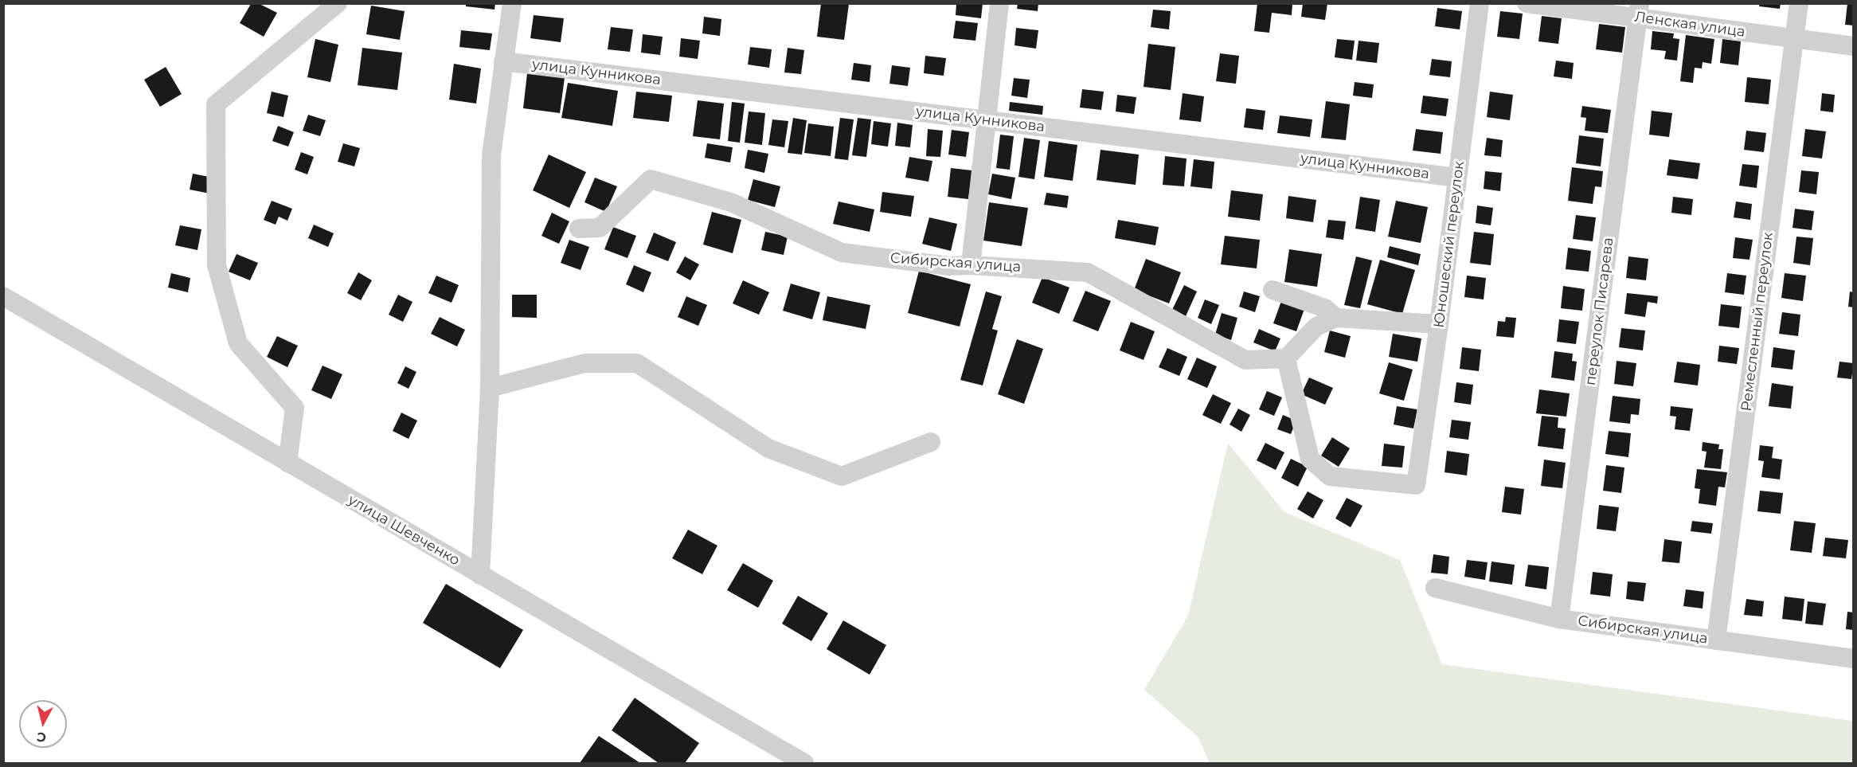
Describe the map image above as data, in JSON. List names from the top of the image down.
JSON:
{
  "streets": {
    "street": [
      "Ленская улица",
      "улица Кунникова",
      "Юношеский переулок",
      "Сибирская улица",
      "переулок Писарева",
      "Ремесленный переулок",
      "улица Шевченко"
    ]
  },
  "crossings": [
    ["Ленская улица", "переулок Писарева"],
    ["Ленская улица", "Ремесленный переулок"],
    ["улица Кунникова", "Юношеский переулок"],
    ["Юношеский переулок", "Сибирская улица"],
    ["Сибирская улица", "переулок Писарева"],
    ["Сибирская улица", "Ремесленный переулок"]
  ],
  "north": "bottom"
}
